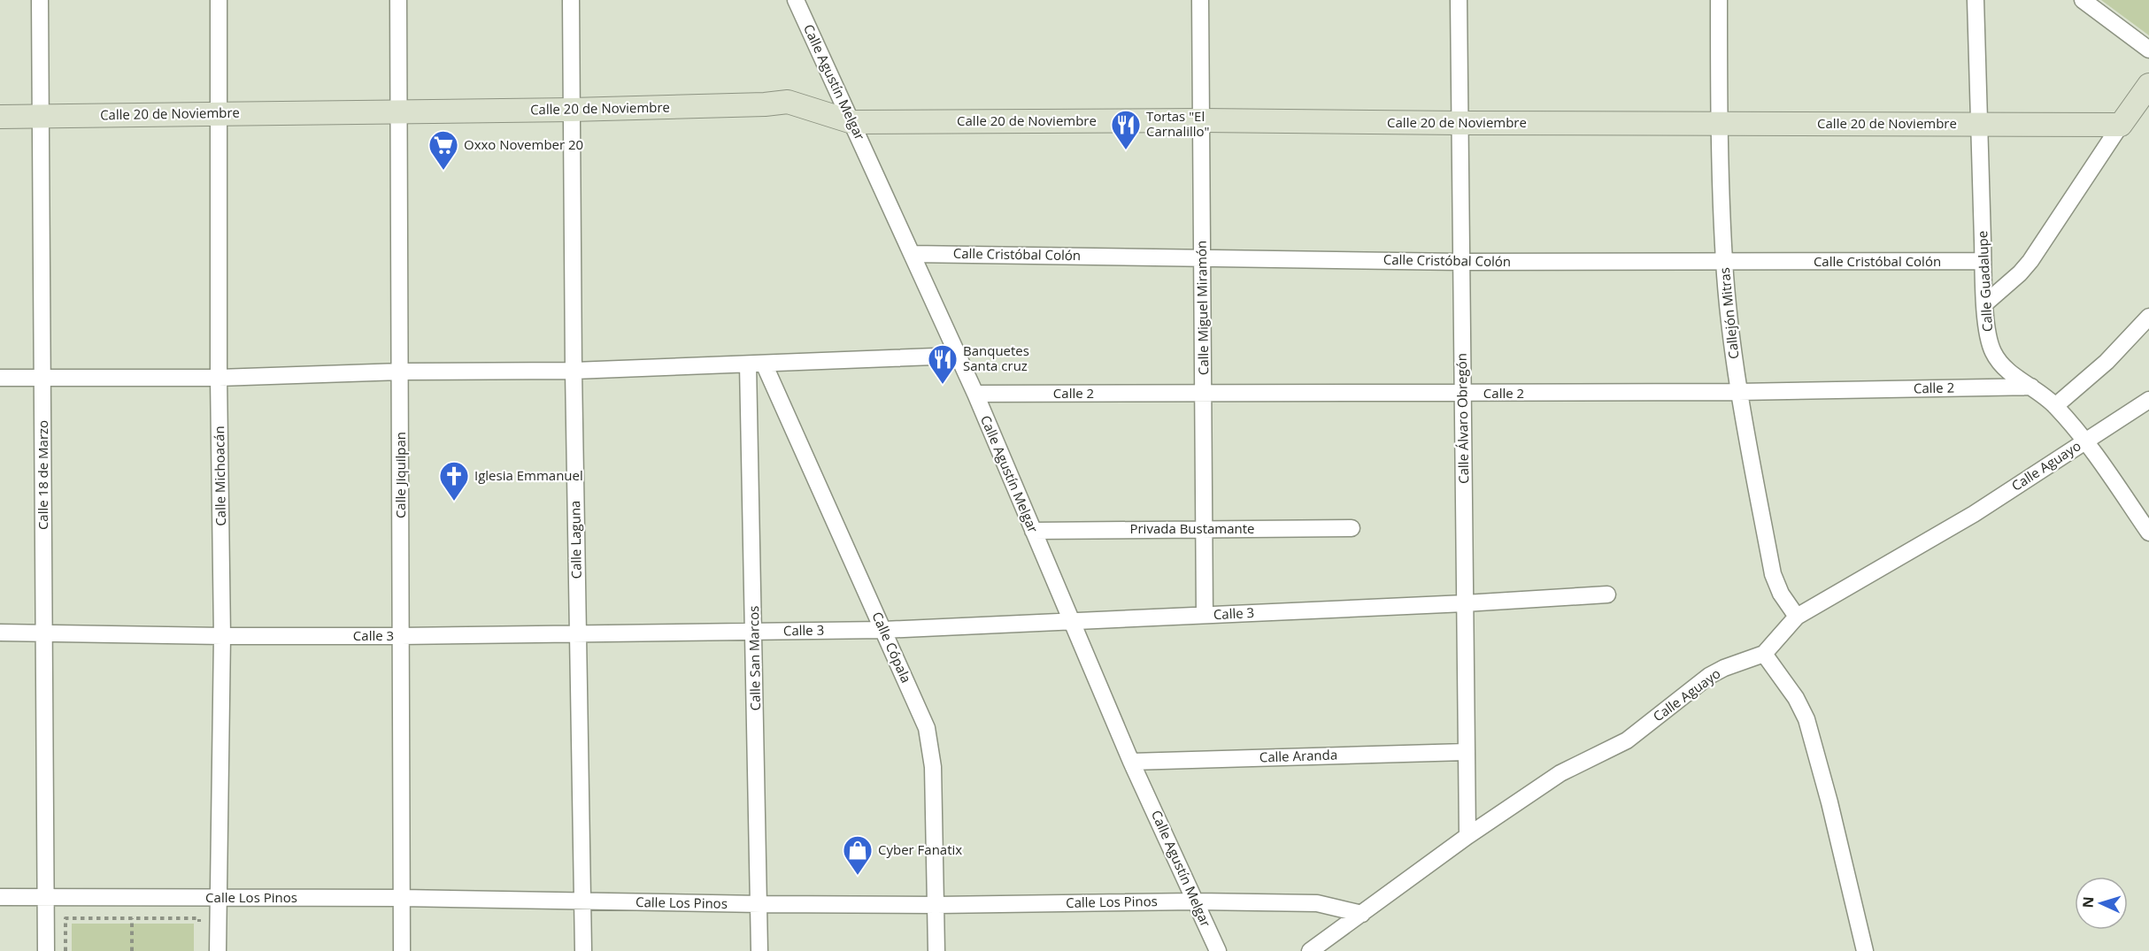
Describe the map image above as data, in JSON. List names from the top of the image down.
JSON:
{
  "streets": {
    "street": [
      "Calle Agustín Melgar",
      "Calle 20 de Noviembre",
      "Calle Cristóbal Colón",
      "Calle Guadalupe",
      "Calle Miguel Miramón",
      "Callejón Mitras",
      "Calle 2",
      "Calle Álvaro Obregón",
      "Calle Aguayo",
      "Calle 18 de Marzo",
      "Calle Jiquilpan",
      "Calle Michoacán",
      "Privada Bustamante",
      "Calle Laguna",
      "Calle 3",
      "Calle Cópala",
      "Calle San Marcos",
      "Calle Aranda",
      "Calle Los Pinos"
    ]
  },
  "crossings": [
    ["Calle Agustín Melgar", "Calle 20 de Noviembre"],
    ["Calle Agustín Melgar", "Calle Cristóbal Colón"],
    ["Calle Agustín Melgar", "Calle 2"],
    ["Calle Agustín Melgar", "Privada Bustamante"],
    ["Calle Agustín Melgar", "Calle 3"],
    ["Calle Agustín Melgar", "Calle Aranda"],
    ["Calle Agustín Melgar", "Calle Los Pinos"],
    ["Calle 20 de Noviembre", "Calle Guadalupe"],
    ["Calle 20 de Noviembre", "Calle Miguel Miramón"],
    ["Calle 20 de Noviembre", "Callejón Mitras"],
    ["Calle 20 de Noviembre", "Calle Álvaro Obregón"],
    ["Calle 20 de Noviembre", "Calle 18 de Marzo"],
    ["Calle 20 de Noviembre", "Calle Jiquilpan"],
    ["Calle 20 de Noviembre", "Calle Michoacán"],
    ["Calle 20 de Noviembre", "Calle Laguna"],
    ["Calle Cristóbal Colón", "Calle Guadalupe"],
    ["Calle Cristóbal Colón", "Calle Miguel Miramón"],
    ["Calle Cristóbal Colón", "Callejón Mitras"],
    ["Calle Cristóbal Colón", "Calle Álvaro Obregón"],
    ["Calle Guadalupe", "Calle 2"],
    ["Calle Guadalupe", "Calle Aguayo"],
    ["Calle Miguel Miramón", "Calle 2"],
    ["Calle Miguel Miramón", "Privada Bustamante"],
    ["Calle Miguel Miramón", "Calle 3"],
    ["Callejón Mitras", "Calle 2"],
    ["Callejón Mitras", "Calle Aguayo"],
    ["Calle 2", "Calle Álvaro Obregón"],
    ["Calle Álvaro Obregón", "Calle Aguayo"],
    ["Calle Álvaro Obregón", "Calle 3"],
    ["Calle Álvaro Obregón", "Calle Aranda"],
    ["Calle Aguayo", "Calle Los Pinos"],
    ["Calle 18 de Marzo", "Calle 3"],
    ["Calle 18 de Marzo", "Calle Los Pinos"],
    ["Calle Jiquilpan", "Calle 3"],
    ["Calle Jiquilpan", "Calle Los Pinos"],
    ["Calle Michoacán", "Calle 3"],
    ["Calle Michoacán", "Calle Los Pinos"],
    ["Calle Laguna", "Calle 3"],
    ["Calle Laguna", "Calle Los Pinos"],
    ["Calle 3", "Calle Cópala"],
    ["Calle 3", "Calle San Marcos"],
    ["Calle Cópala", "Calle Los Pinos"],
    ["Calle San Marcos", "Calle Los Pinos"]
  ],
  "places": {
    "restaurant": ["Tortas \"El Carnalillo\"", "Banquetes Santa cruz"],
    "supermarket": ["Oxxo November 20"],
    "church": ["Iglesia Emmanuel"],
    "shop": ["Cyber Fanatix"]
  },
  "north": "left"
}
